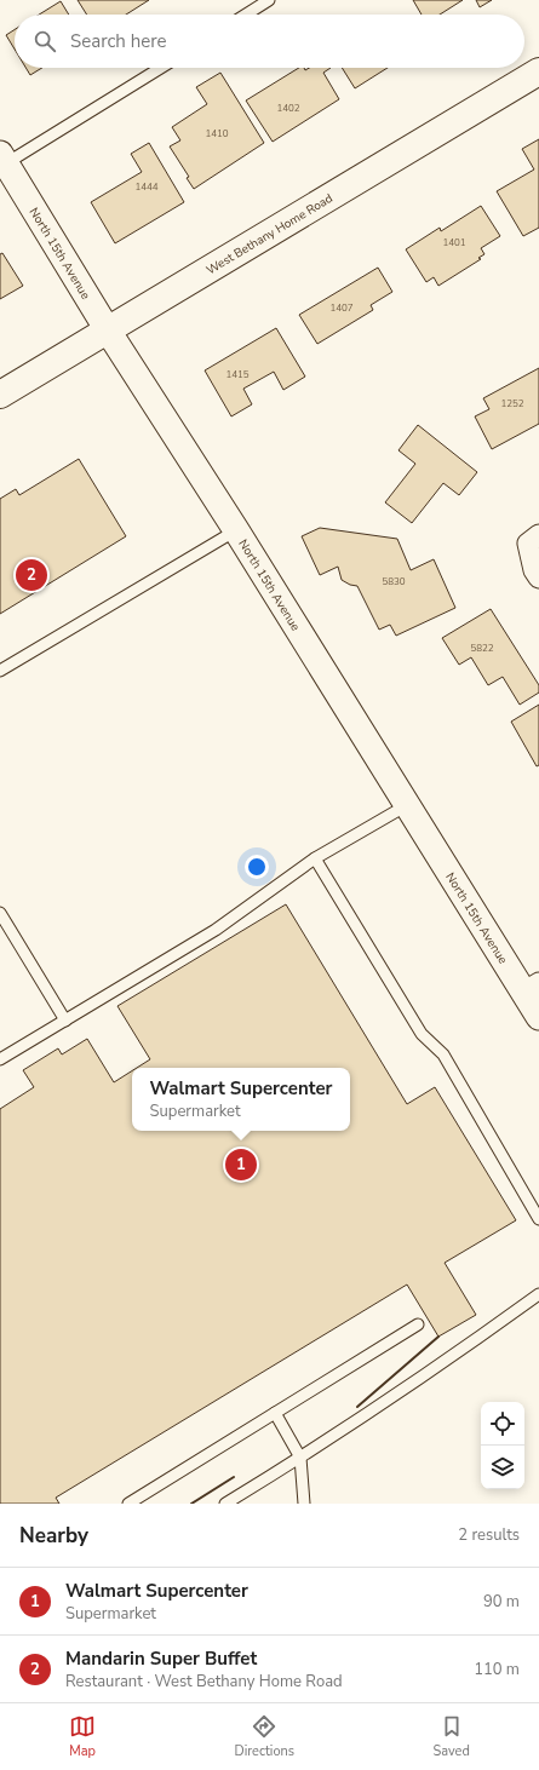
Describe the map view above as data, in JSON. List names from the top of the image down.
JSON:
{
  "streets": {
    "main road": ["West Bethany Home Road"],
    "street": ["North 15th Avenue"]
  },
  "crossings": [
    ["West Bethany Home Road", "North 15th Avenue"]
  ],
  "house_numbers": [
    "1402",
    "1410",
    "1444",
    "1401",
    "1407",
    "1415",
    "1252",
    "5830",
    "5822"
  ],
  "page": {
    "search": "Search here",
    "pins": ["2", "1"],
    "popup": ["Walmart Supercenter", "Supermarket"],
    "heading": ["Nearby", "2 results"],
    "list": [
      {
        "mark": "1",
        "name": "Walmart Supercenter",
        "note": "Supermarket",
        "value": "90 m"
      },
      {
        "mark": "2",
        "name": "Mandarin Super Buffet",
        "note": "Restaurant · West Bethany Home Road",
        "value": "110 m"
      }
    ],
    "nav": ["Map", "Directions", "Saved"]
  }
}
